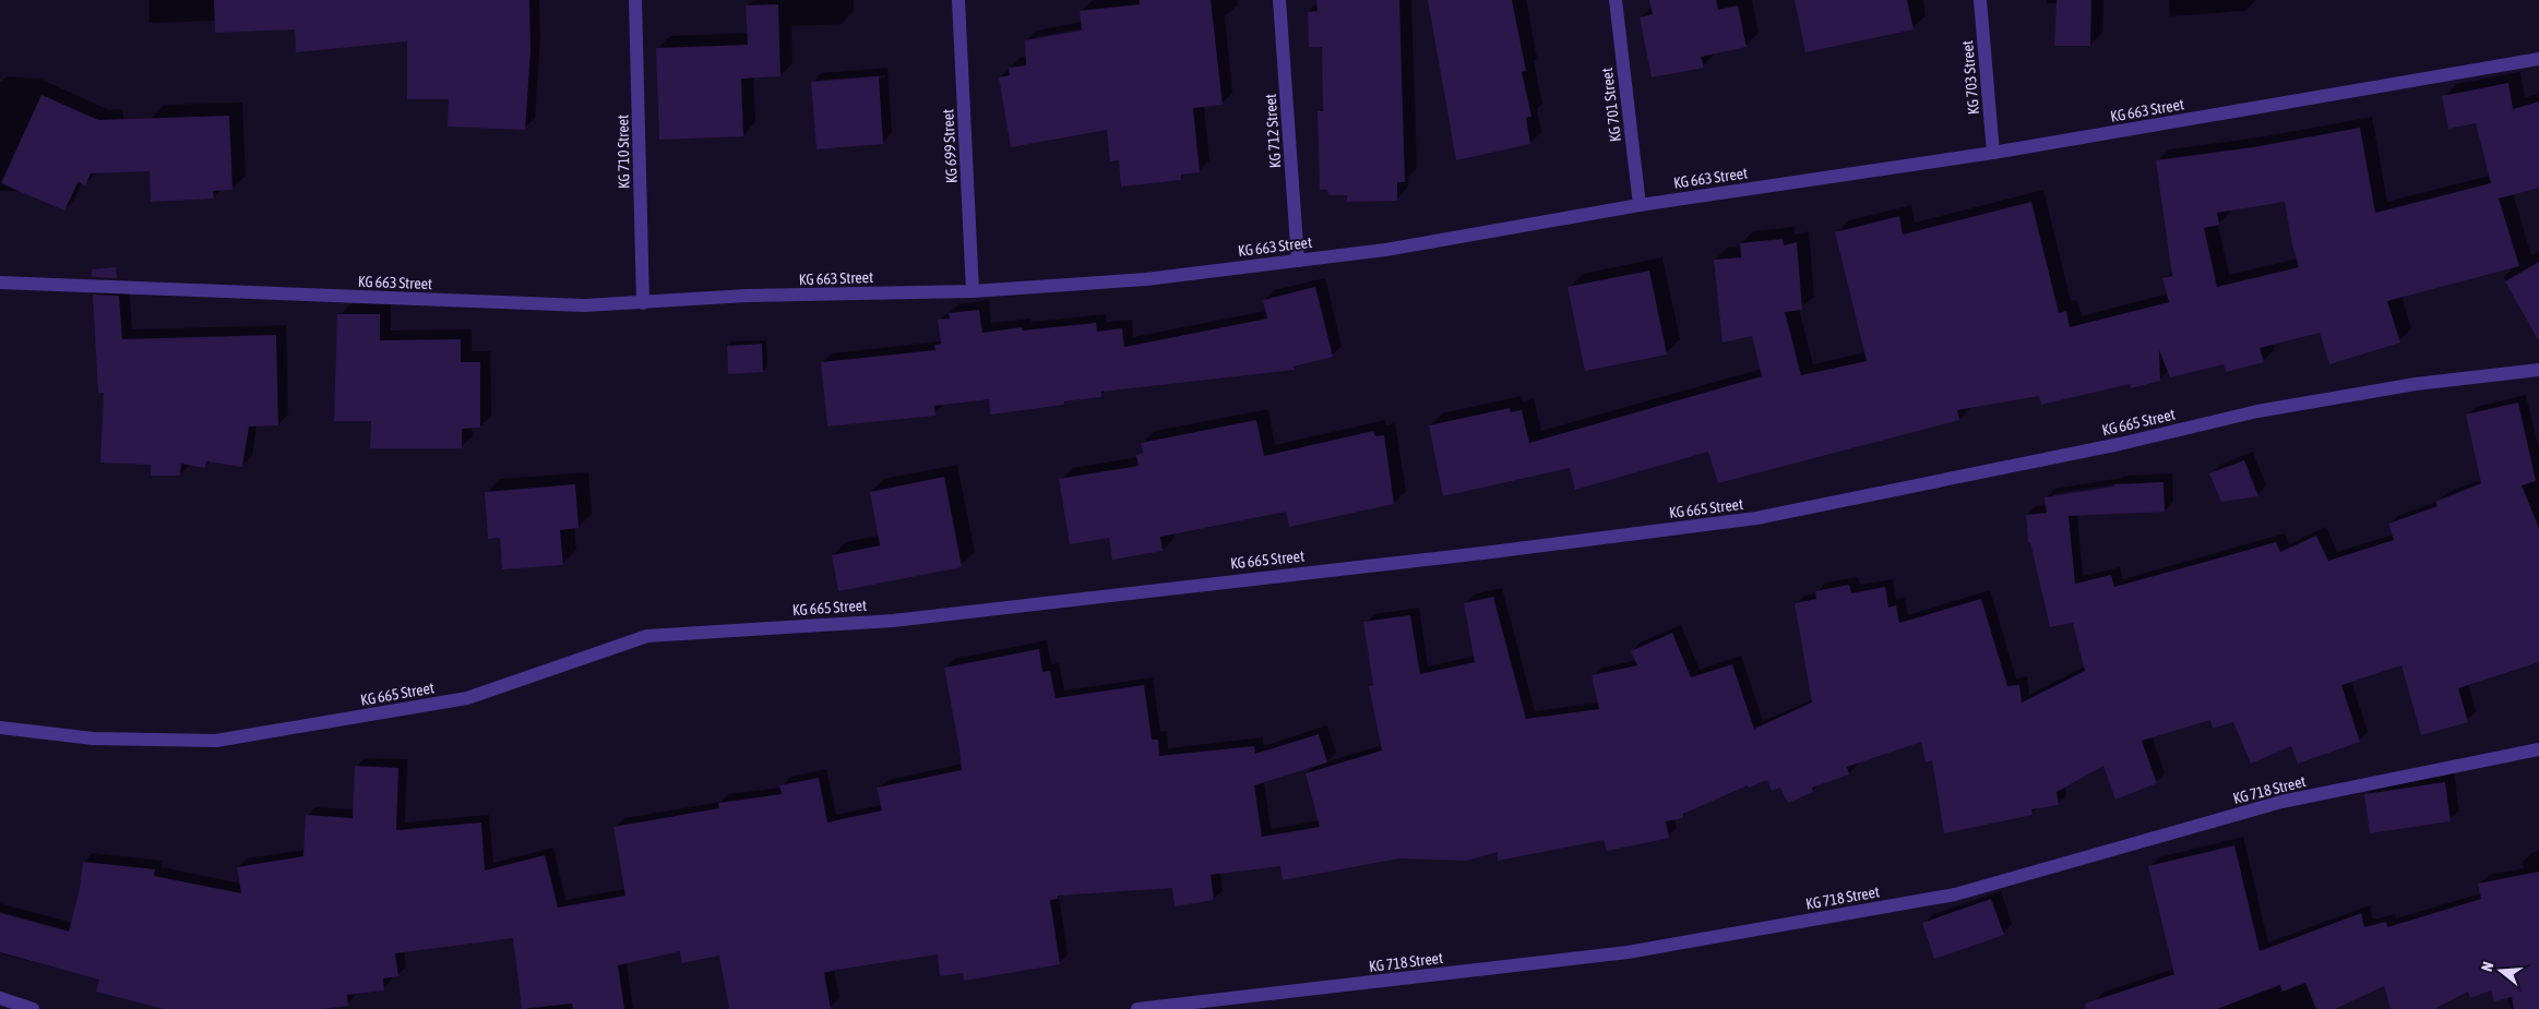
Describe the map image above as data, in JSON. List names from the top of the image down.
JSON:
{
  "streets": {
    "street": [
      "KG 703 Street",
      "KG 701 Street",
      "KG 663 Street",
      "KG 712 Street",
      "KG 699 Street",
      "KG 710 Street",
      "KG 665 Street",
      "KG 718 Street"
    ]
  },
  "crossings": [
    ["KG 703 Street", "KG 663 Street"],
    ["KG 701 Street", "KG 663 Street"],
    ["KG 663 Street", "KG 712 Street"],
    ["KG 663 Street", "KG 699 Street"],
    ["KG 663 Street", "KG 710 Street"]
  ],
  "north": "left"
}
